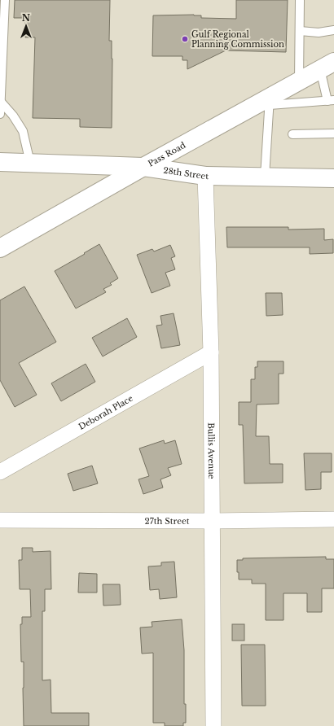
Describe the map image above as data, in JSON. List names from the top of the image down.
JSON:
{
  "streets": {
    "main road": ["Pass Road", "28th Street"],
    "street": ["Deborah Place", "Bullis Avenue", "27th Street"]
  },
  "crossings": [
    ["Pass Road", "28th Street"],
    ["28th Street", "Bullis Avenue"],
    ["Deborah Place", "Bullis Avenue"],
    ["Bullis Avenue", "27th Street"]
  ],
  "places": ["Gulf Regional Planning Commission"],
  "north": "top"
}
